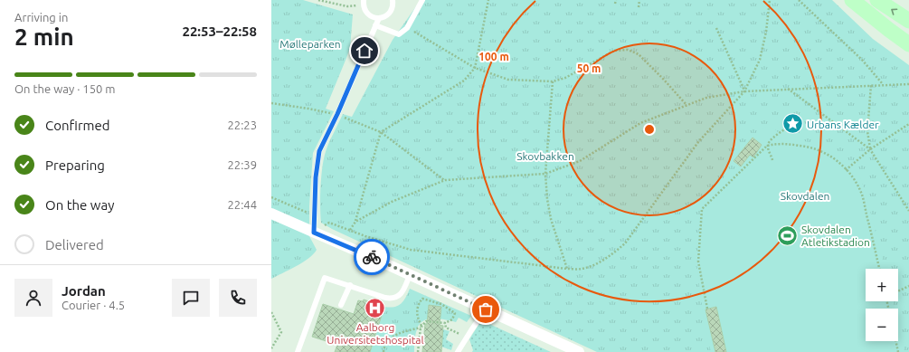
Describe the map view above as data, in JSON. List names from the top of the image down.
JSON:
{
  "parks": ["Mølleparken", "Skovbakken", "Skovdalen"],
  "places": {
    "place": ["Urbans Kælder"],
    "sports": ["Skovdalen Atletikstadion"],
    "hospital": ["Aalborg Universitetshospital"]
  },
  "page": {
    "heading": ["2 min", "Arriving in", "22:53–22:58"],
    "panel": ["Jordan", "Courier · 4.5"],
    "bar": "On the way · 150 m",
    "list": [
      ["Confirmed", "22:23"],
      ["Preparing", "22:39"],
      ["On the way", "22:44"],
      "Delivered"
    ],
    "map_buttons": ["+", "−"]
  },
  "rings": ["100 m", "50 m"]
}
